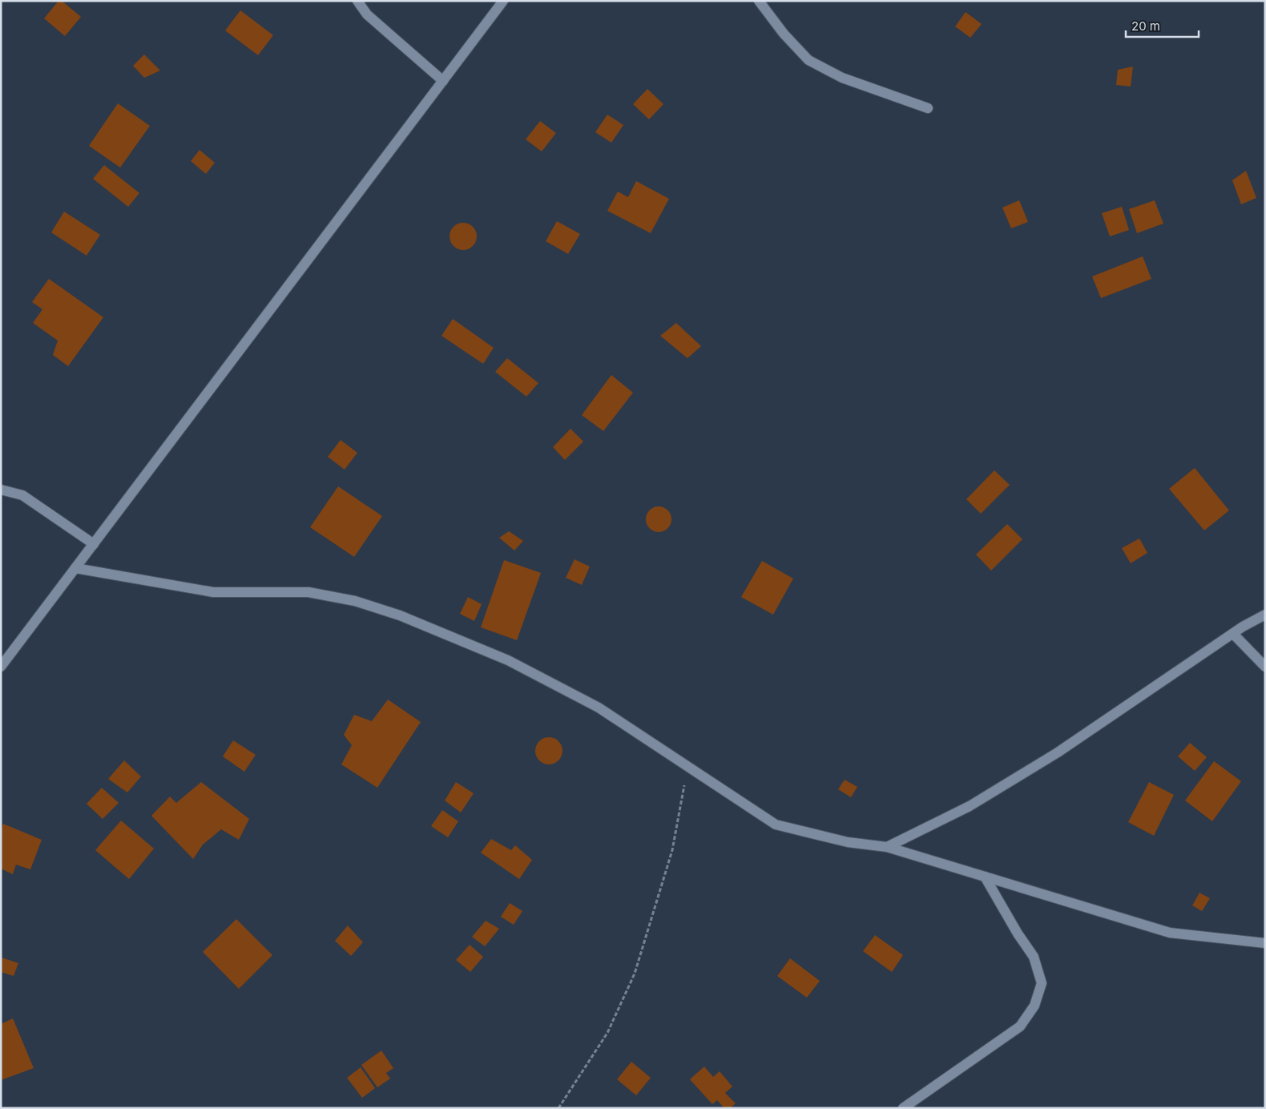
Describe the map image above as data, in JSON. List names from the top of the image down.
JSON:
{
  "scale_bar": "20 m"
}
